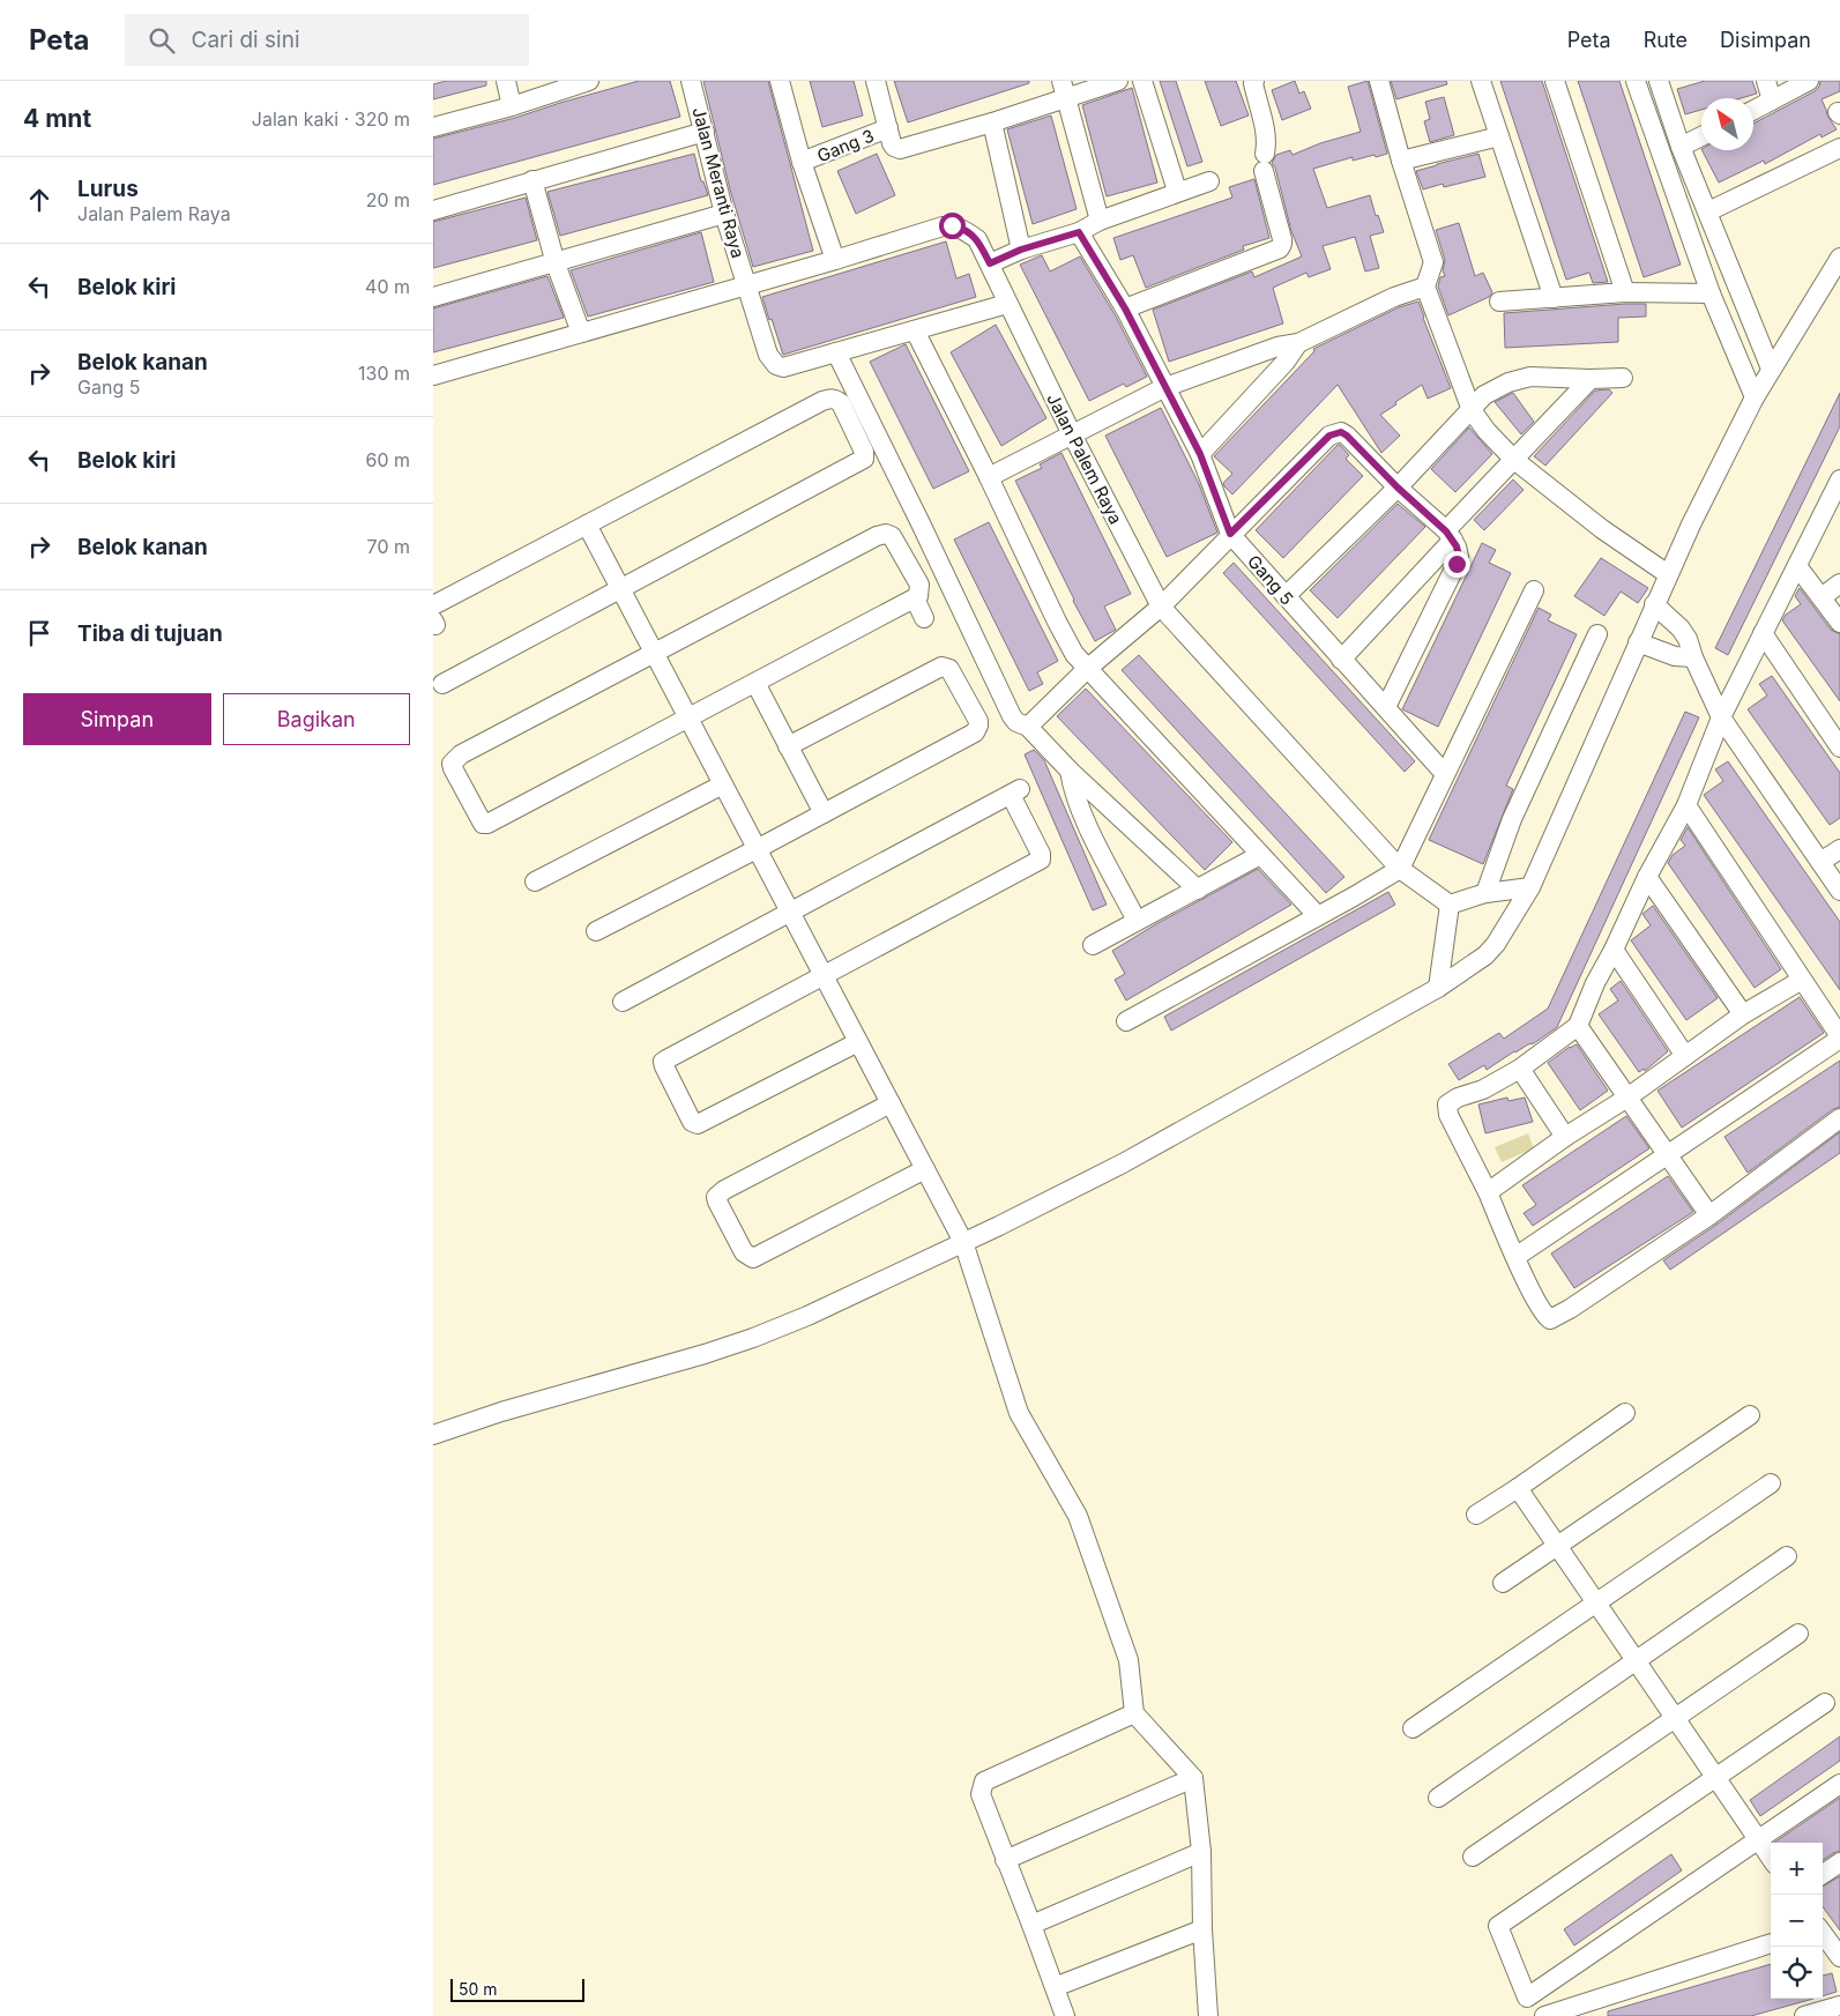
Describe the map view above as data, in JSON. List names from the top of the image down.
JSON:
{
  "streets": {
    "street": [
      "Gang 3",
      "Jalan Meranti Raya",
      "Jalan Palem Raya",
      "Gang 5"
    ]
  },
  "crossings": [
    ["Jalan Meranti Raya", "Jalan Palem Raya"]
  ],
  "scale_bar": "50 m",
  "north": "top left",
  "page": {
    "header": "Peta",
    "search": "Cari di sini",
    "nav": ["Peta", "Rute", "Disimpan"],
    "heading": ["4 mnt", "Jalan kaki · 320 m"],
    "list": [
      ["Lurus", "Jalan Palem Raya", "20 m"],
      ["Belok kiri", "40 m"],
      ["Belok kanan", "Gang 5", "130 m"],
      ["Belok kiri", "60 m"],
      ["Belok kanan", "70 m"],
      "Tiba di tujuan"
    ],
    "buttons": ["Simpan", "Bagikan"],
    "map_buttons": ["+", "−"],
    "scale": "50 m"
  }
}
